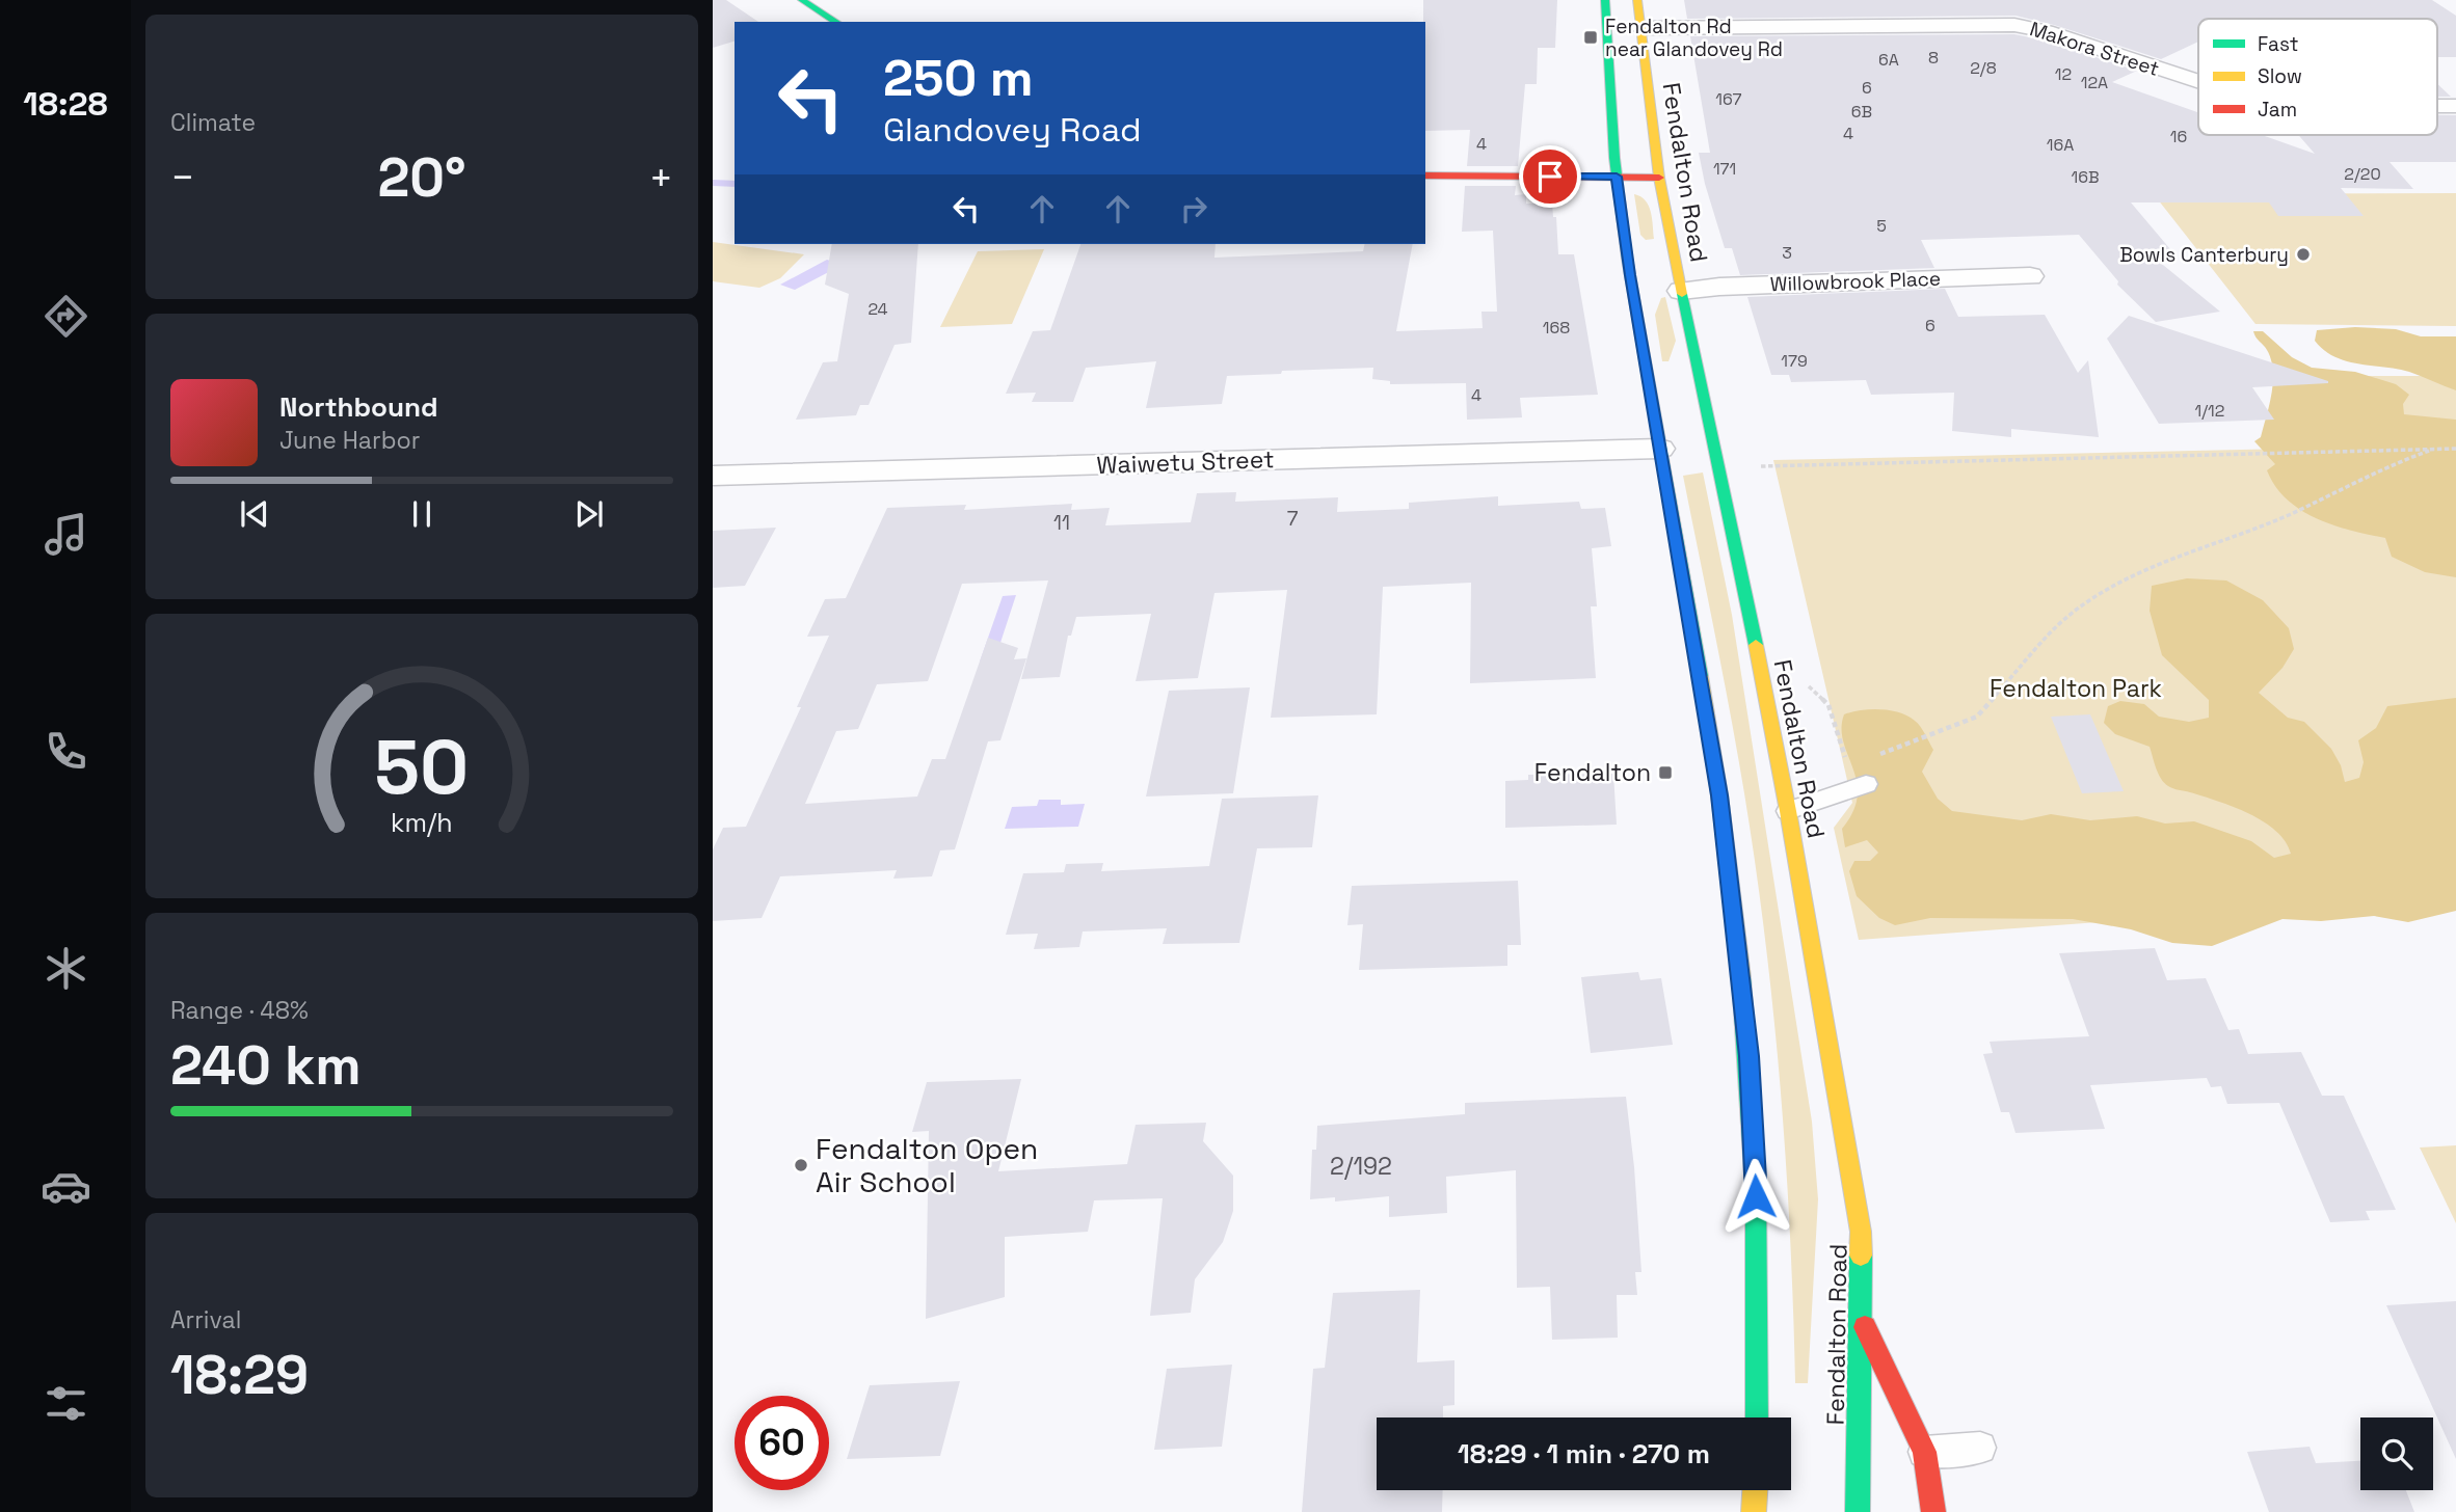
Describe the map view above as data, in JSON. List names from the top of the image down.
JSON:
{
  "streets": {
    "main road": ["Fendalton Road"],
    "street": ["Makora Street", "Willowbrook Place", "Waiwetu Street"]
  },
  "crossings": [
    ["Makora Street", "Fendalton Road"],
    ["Fendalton Road", "Willowbrook Place"],
    ["Fendalton Road", "Waiwetu Street"]
  ],
  "parks": ["Fendalton Park"],
  "places": {
    "transit": ["Fendalton Rd near Glandovey Rd", "Fendalton"],
    "other": ["Bowls Canterbury", "Fendalton Open Air School"]
  },
  "house_numbers": [
    "8",
    "6A",
    "2/8",
    "12",
    "12A",
    "6",
    "167",
    "6B",
    "4",
    "16",
    "4",
    "16A",
    "171",
    "2/20",
    "16B",
    "5",
    "3",
    "24",
    "6",
    "168",
    "179",
    "4",
    "1/12",
    "7",
    "11",
    "2/192"
  ],
  "legend": ["Fast", "Slow", "Jam"],
  "page": {
    "tabs": "18:28",
    "tile": [
      "Climate",
      ["Range · 48%", "240 km"],
      ["Arrival", "18:29"]
    ],
    "turn": ["250 m", "Glandovey Road"],
    "heat": ["−", "20°", "+"],
    "song": ["Northbound", "June Harbor"],
    "limit": "60",
    "trip": "18:29 · 1 min · 270 m",
    "gauge": ["50", "km/h"]
  }
}
